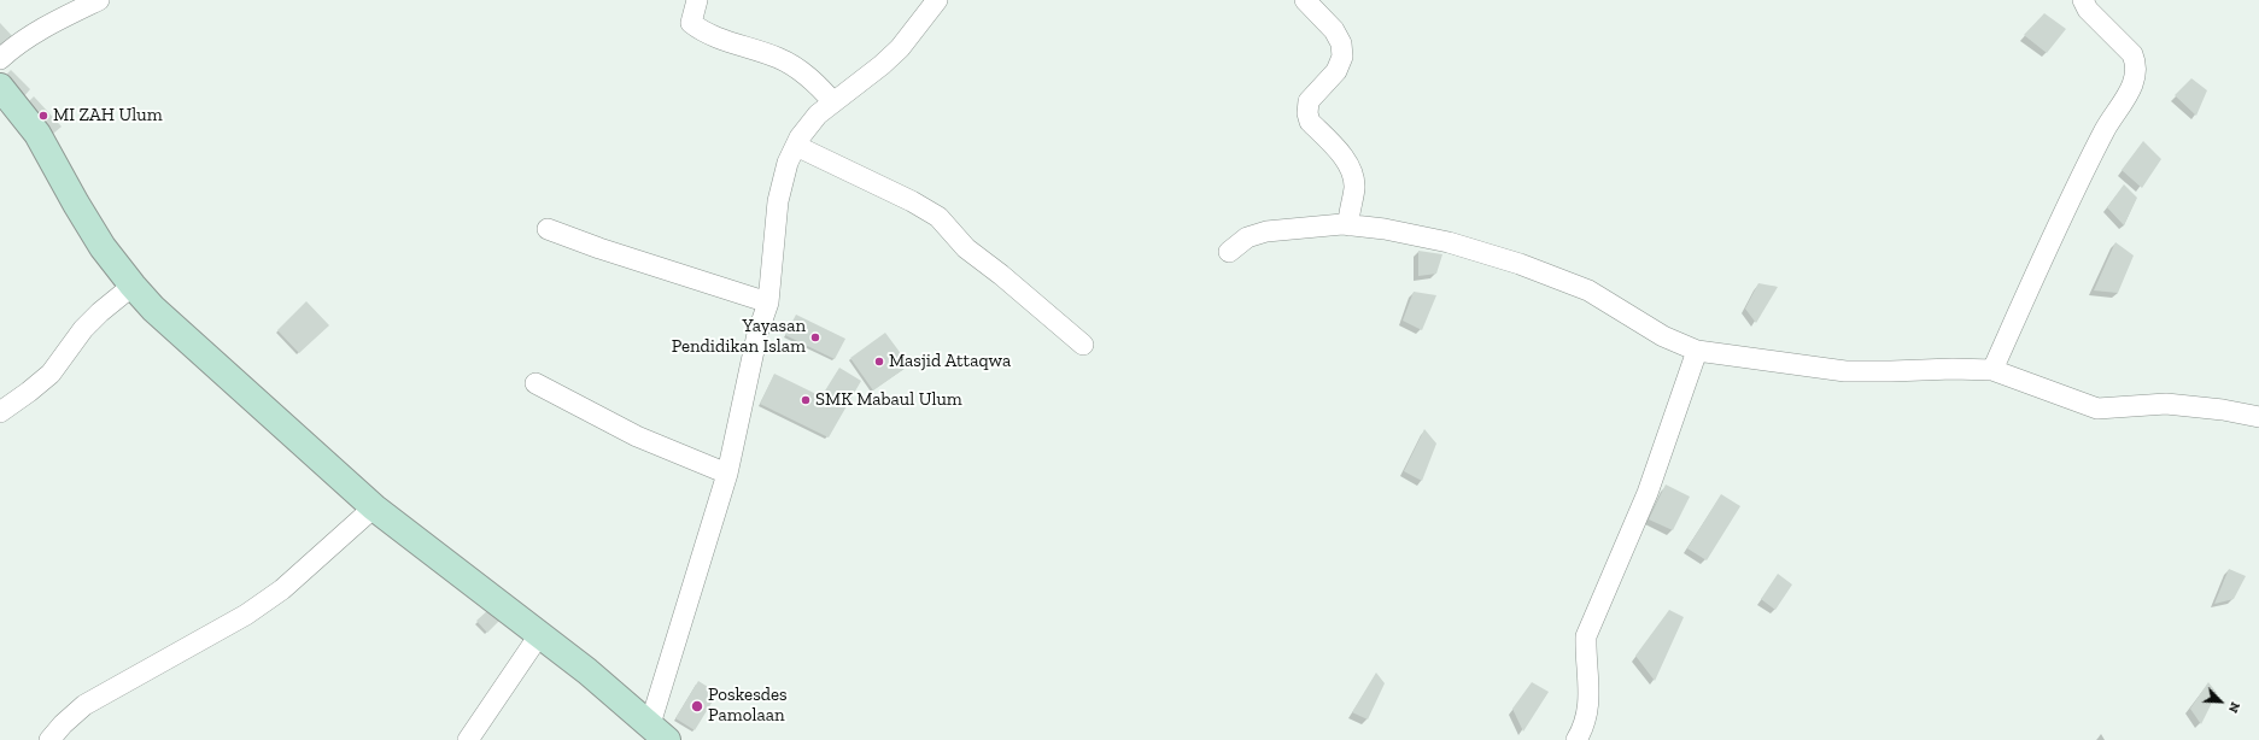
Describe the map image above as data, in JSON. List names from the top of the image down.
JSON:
{
  "places": [
    "MI ZAH Ulum",
    "Yayasan Pendidikan Islam",
    "Masjid Attaqwa",
    "SMK Mabaul Ulum",
    "Poskesdes Pamolaan"
  ],
  "north": "bottom right"
}
